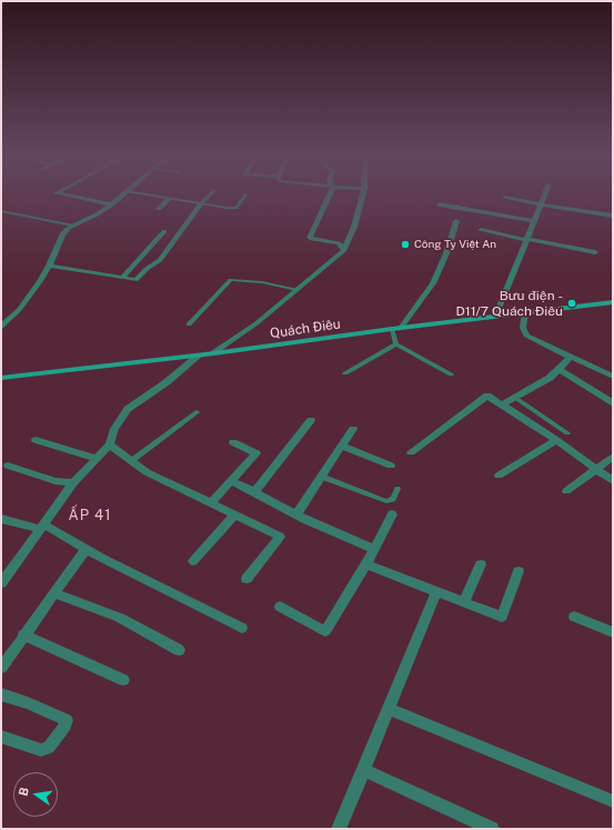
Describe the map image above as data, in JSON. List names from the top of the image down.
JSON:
{
  "streets": {
    "main road": ["Quách Điêu"]
  },
  "districts": ["ẤP 41"],
  "places": ["Công Ty Việt An", "Bưu điện - D11/7 Quách Điêu"],
  "north": "left"
}
